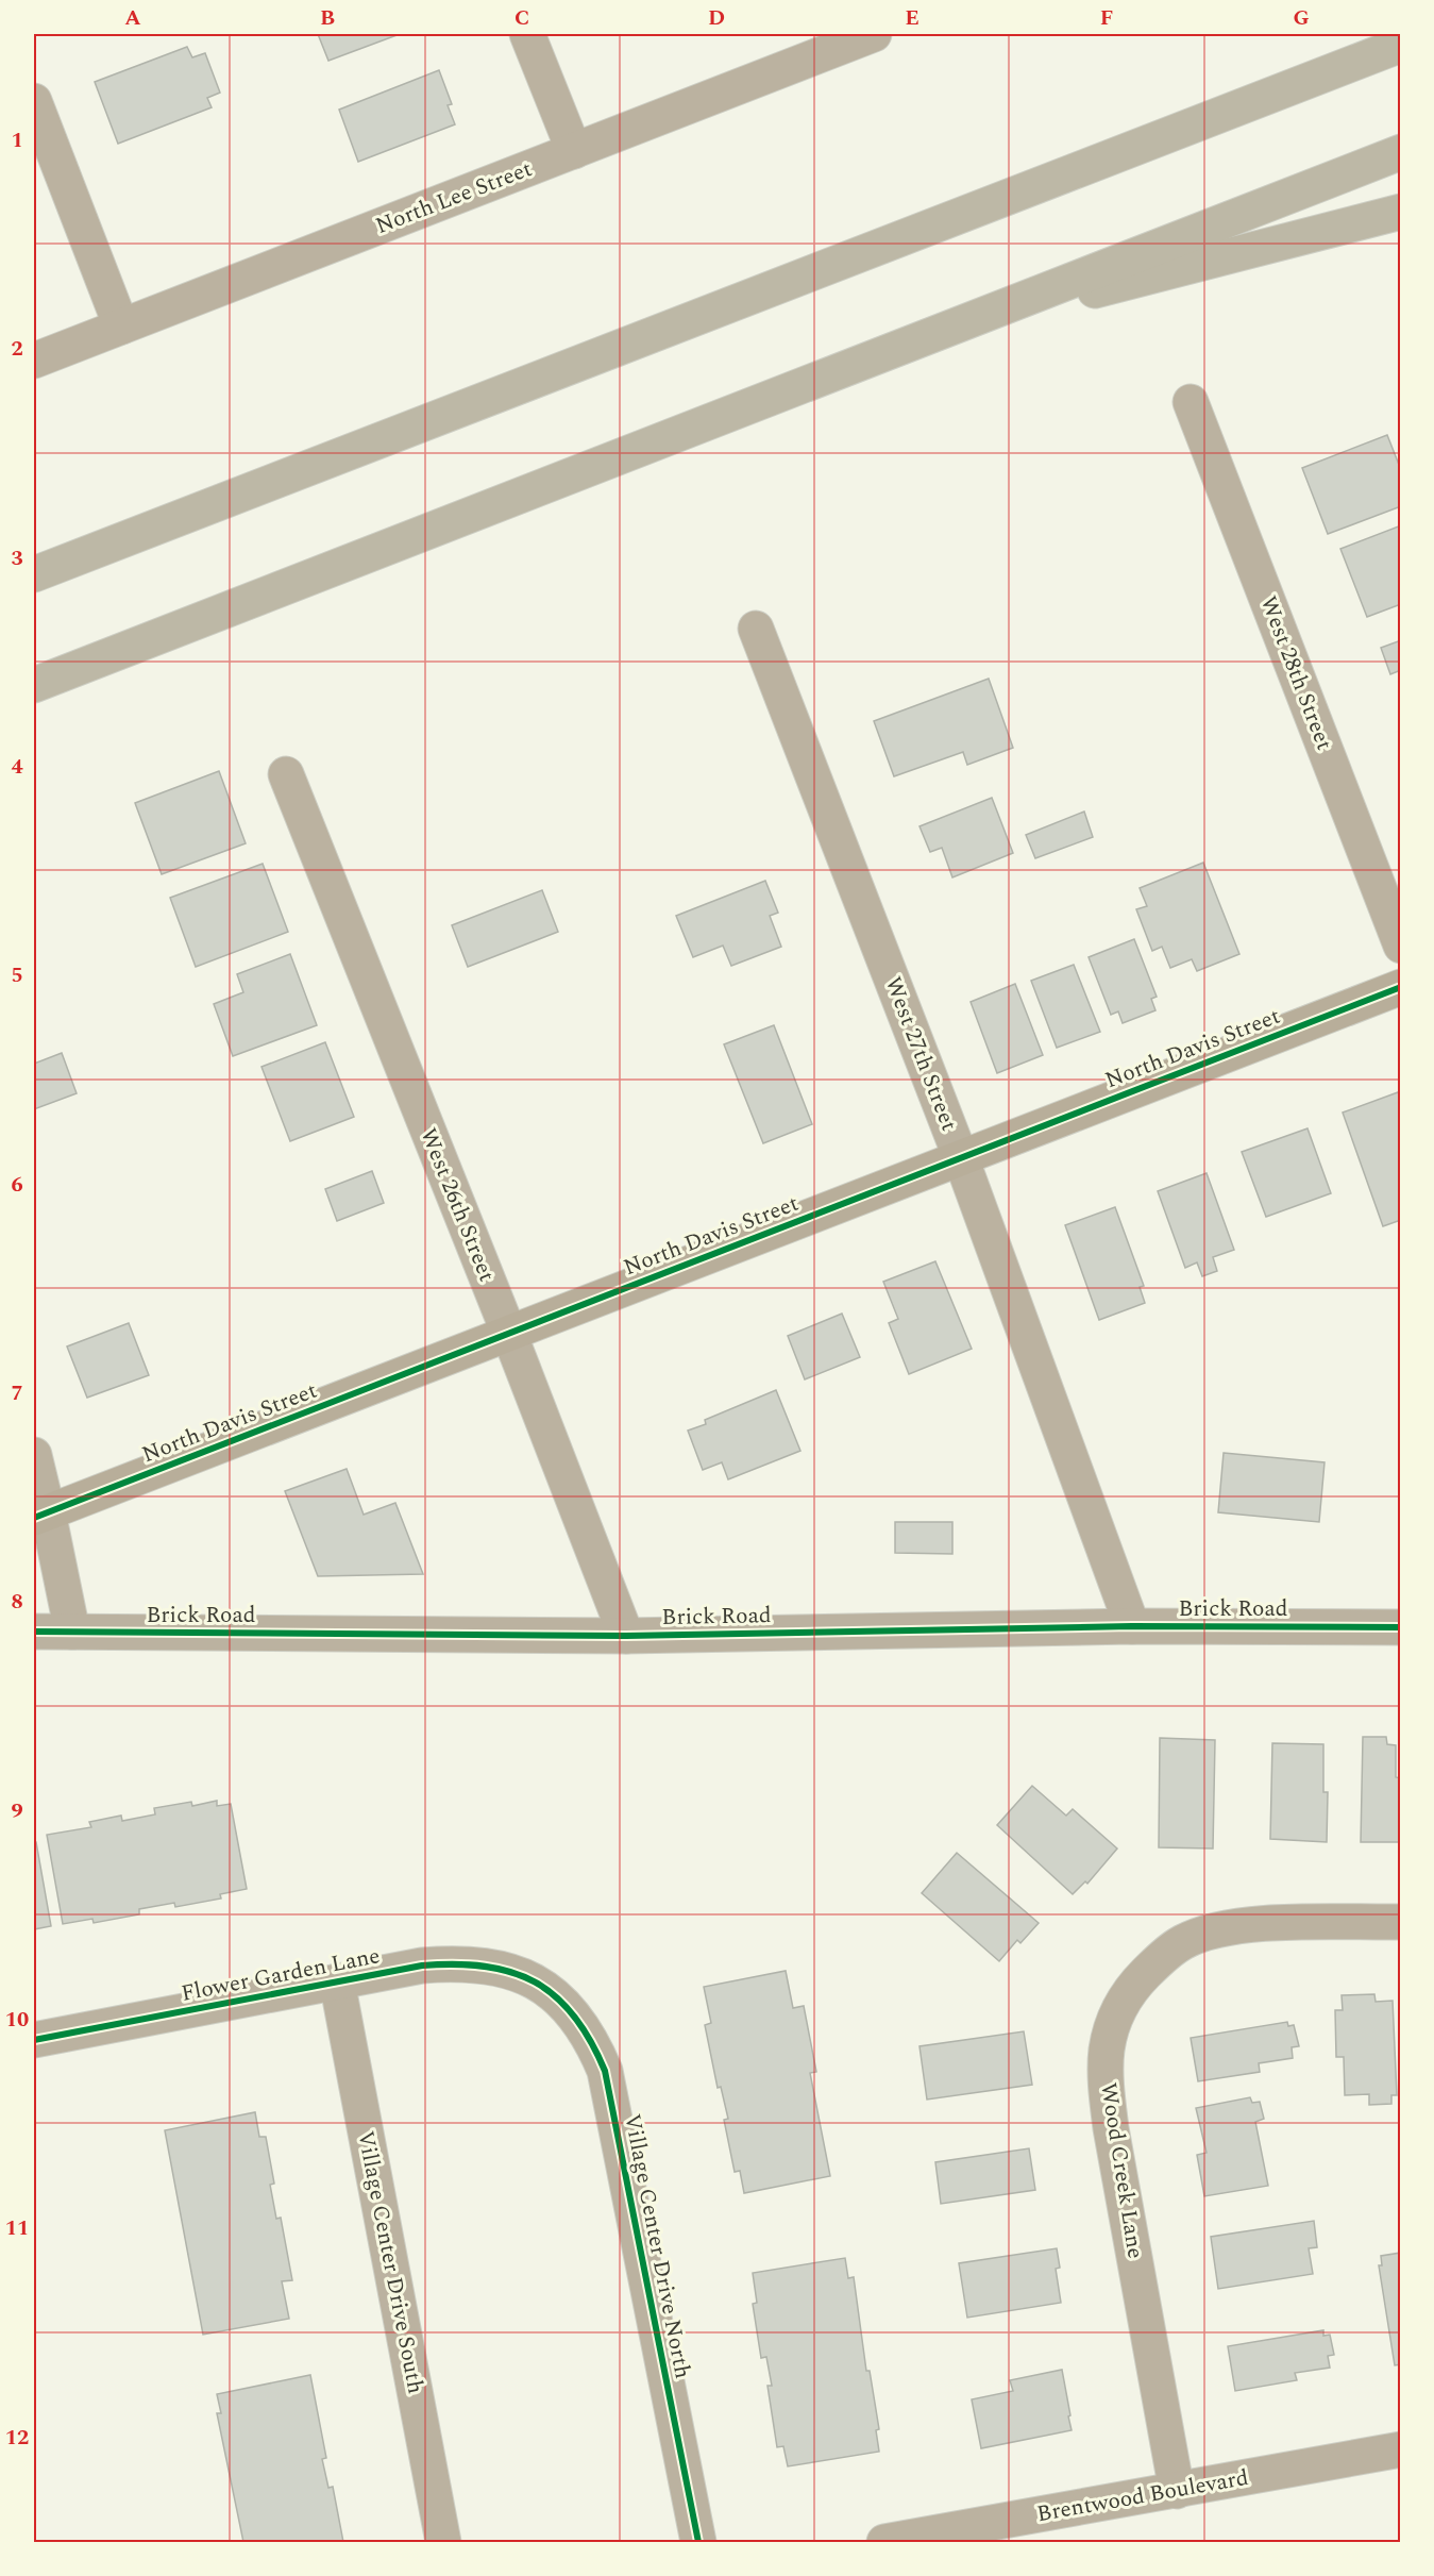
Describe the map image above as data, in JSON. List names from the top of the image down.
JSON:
{
  "streets": {
    "street": [
      "North Lee Street",
      "West 28th Street",
      "North Davis Street",
      "West 27th Street",
      "West 26th Street",
      "Brick Road",
      "Flower Garden Lane",
      "Wood Creek Lane",
      "Village Center Drive North",
      "Village Center Drive South",
      "Brentwood Boulevard"
    ]
  },
  "crossings": [
    ["North Davis Street", "West 27th Street"],
    ["North Davis Street", "West 26th Street"],
    ["West 27th Street", "Brick Road"],
    ["West 26th Street", "Brick Road"],
    ["Flower Garden Lane", "Village Center Drive North"],
    ["Flower Garden Lane", "Village Center Drive South"],
    ["Wood Creek Lane", "Brentwood Boulevard"]
  ],
  "grid": {
    "columns": [
      "A",
      "B",
      "C",
      "D",
      "E",
      "F",
      "G"
    ],
    "rows": [
      "1",
      "2",
      "3",
      "4",
      "5",
      "6",
      "7",
      "8",
      "9",
      "10",
      "11",
      "12"
    ]
  }
}
